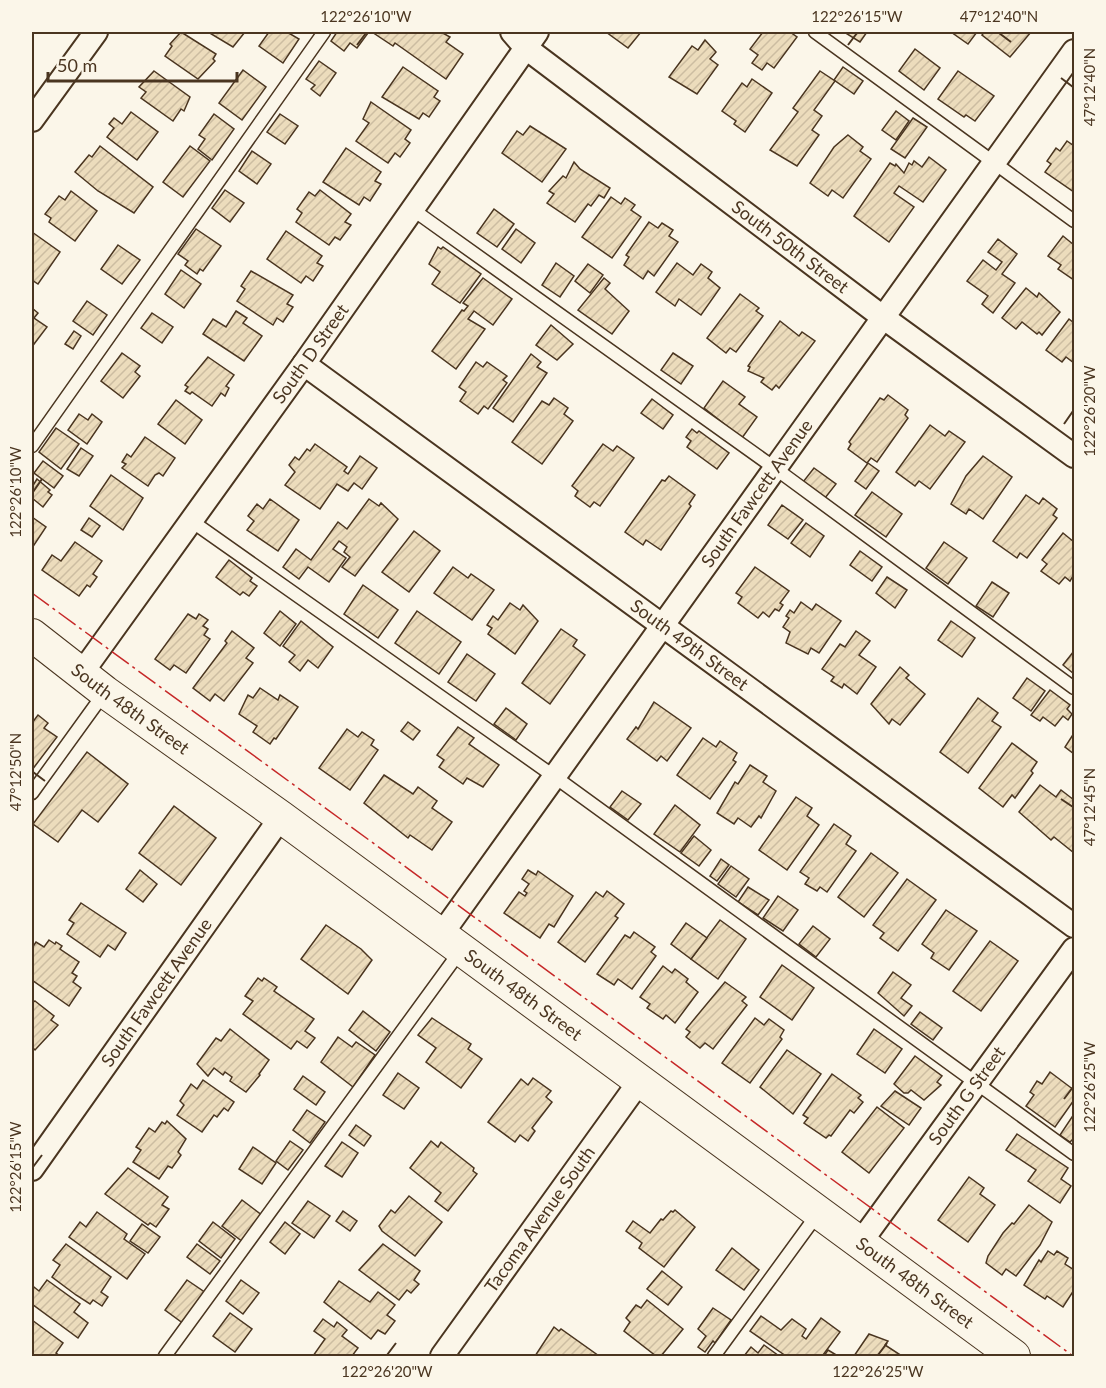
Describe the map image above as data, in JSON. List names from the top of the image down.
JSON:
{
  "streets": {
    "main road": ["South 48th Street"],
    "street": [
      "South 50th Street",
      "South D Street",
      "South Fawcett Avenue",
      "South 49th Street",
      "South G Street",
      "Tacoma Avenue South"
    ]
  },
  "crossings": [
    ["South 50th Street", "South D Street"],
    ["South 50th Street", "South Fawcett Avenue"],
    ["South D Street", "South 49th Street"],
    ["South D Street", "South 48th Street"],
    ["South Fawcett Avenue", "South 49th Street"],
    ["South Fawcett Avenue", "South 48th Street"],
    ["South 48th Street", "South G Street"],
    ["South 48th Street", "Tacoma Avenue South"]
  ],
  "scale_bar": "50 m",
  "coordinates": [
    "122°26'10\"W",
    "122°26'15\"W",
    "47°12'40\"N",
    "122°26'20\"W",
    "47°12'50\"N",
    "47°12'45\"N",
    "122°26'25\"W"
  ]
}
